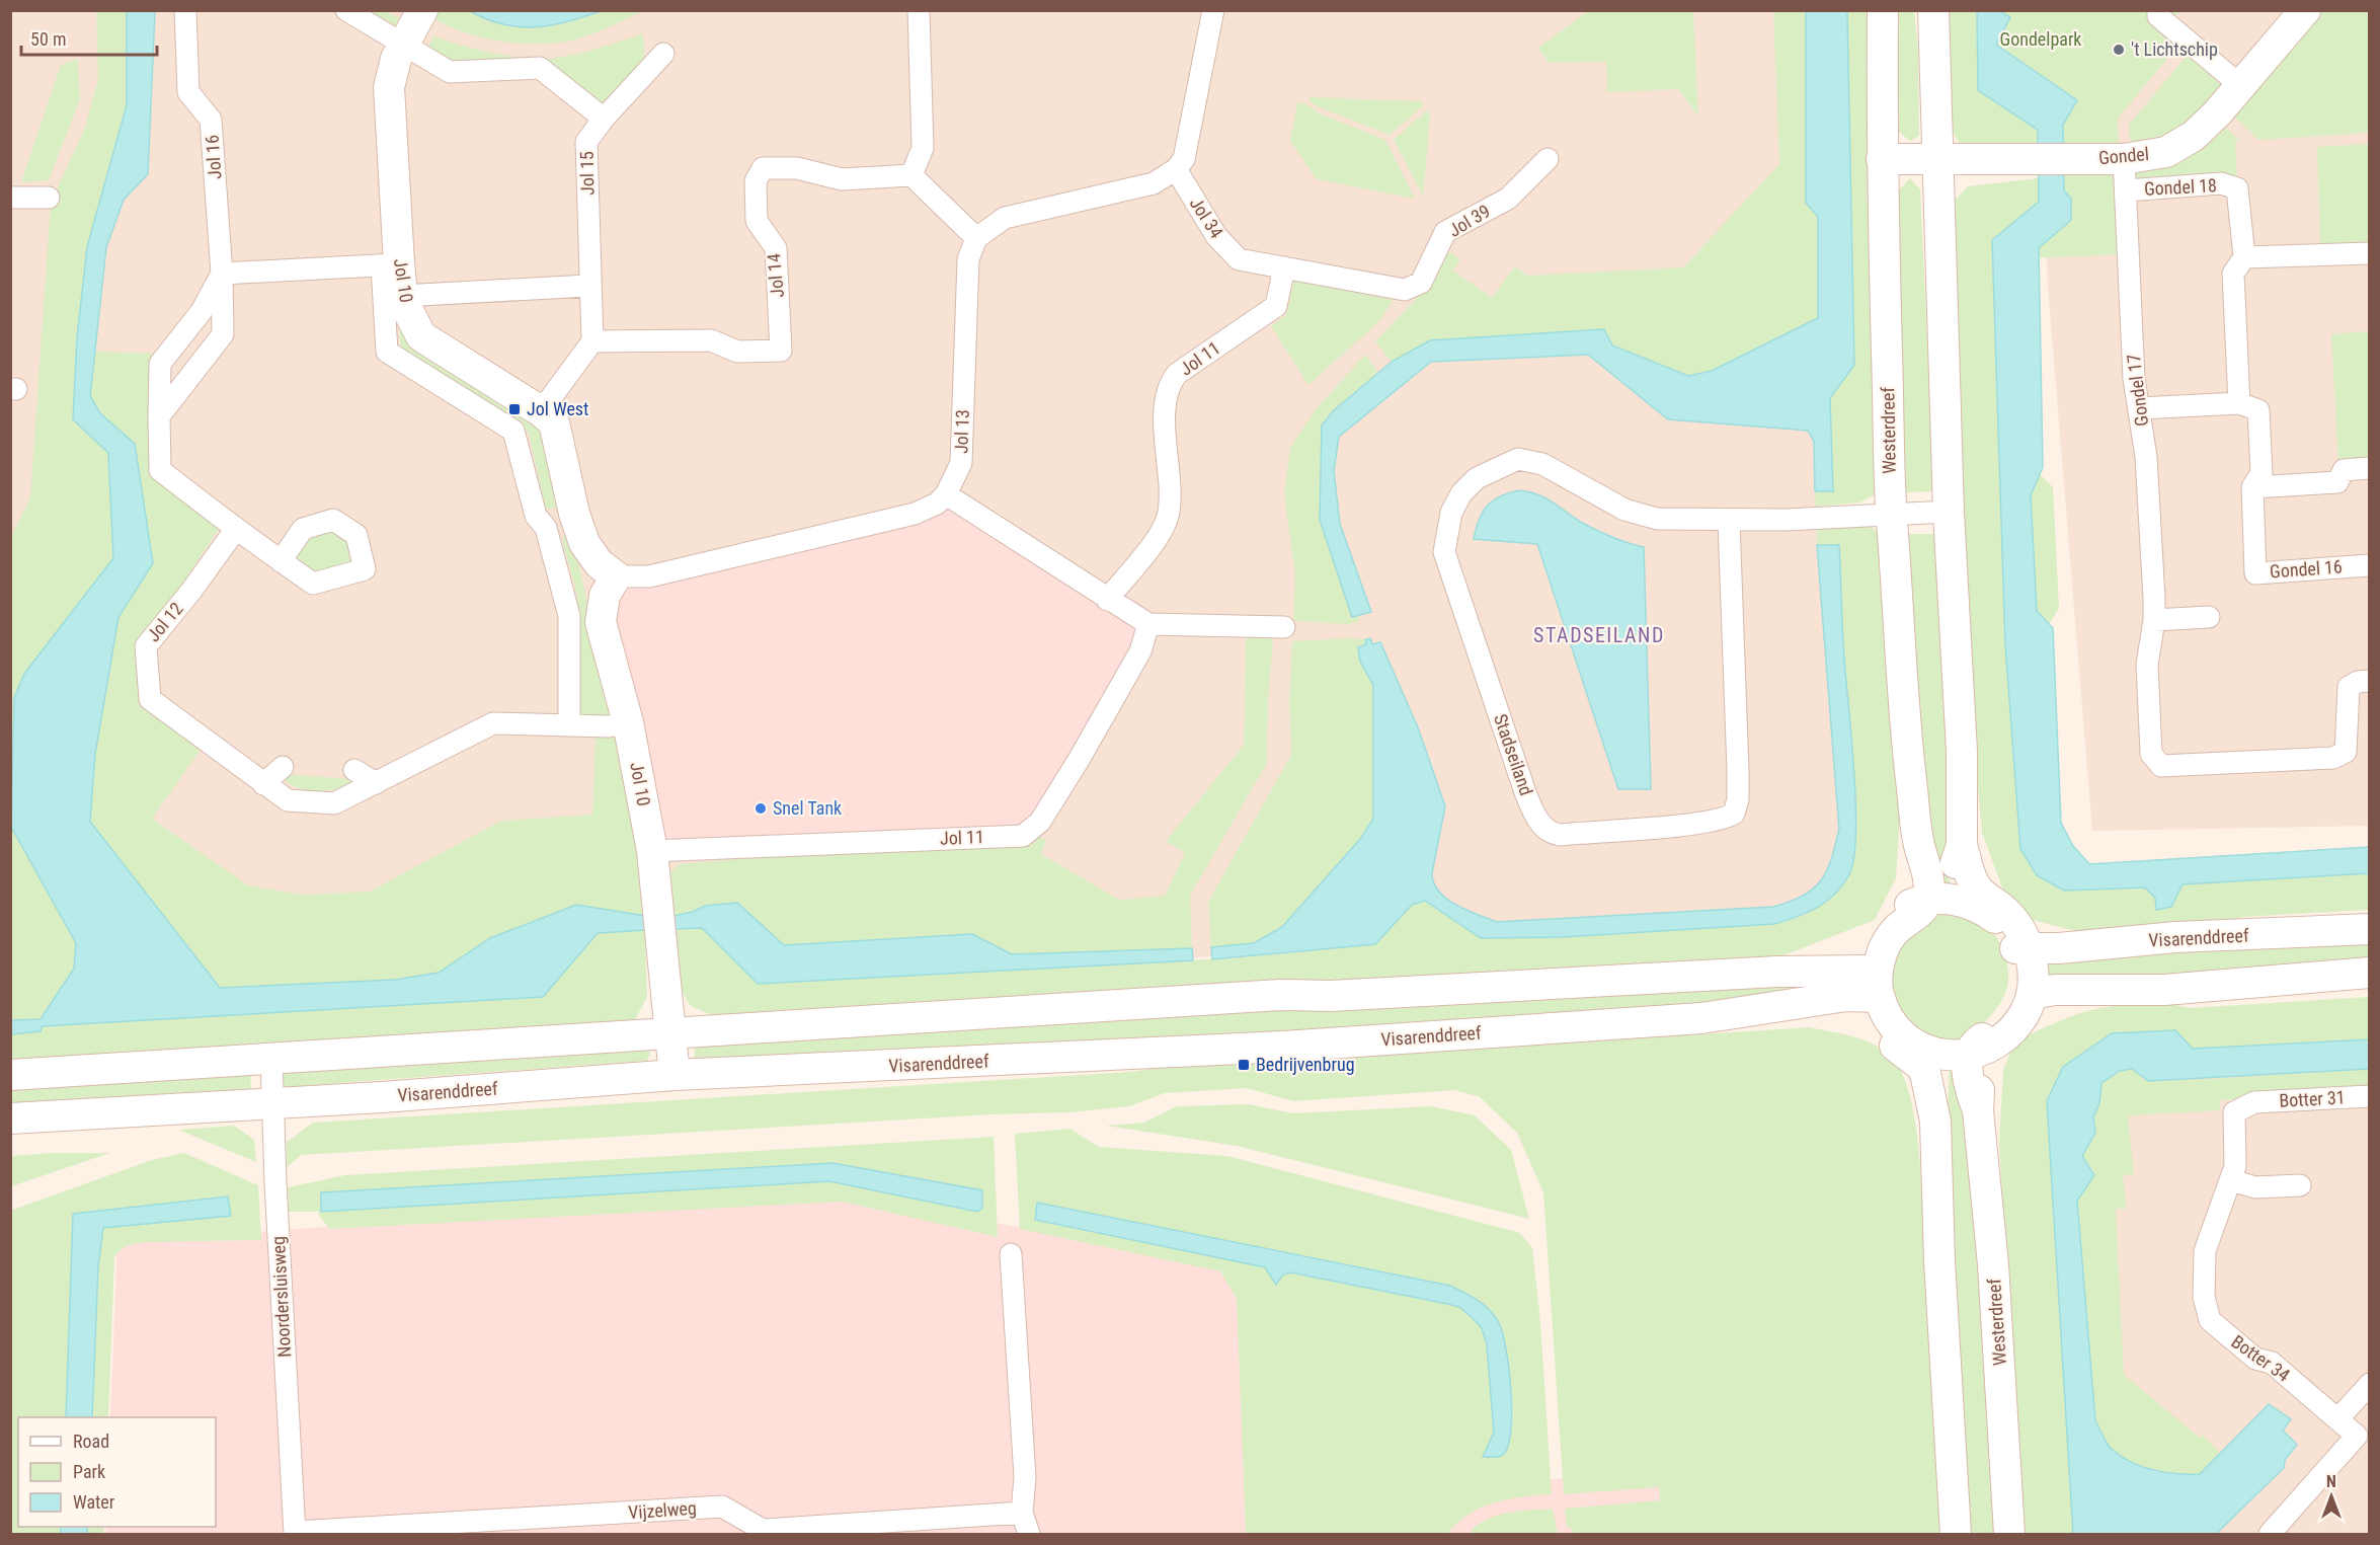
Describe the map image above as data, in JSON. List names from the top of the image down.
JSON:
{
  "streets": {
    "main road": [
      "Gondel",
      "Jol 10",
      "Westerdreef",
      "Visarenddreef"
    ],
    "street": [
      "Jol 16",
      "Jol 15",
      "Gondel 18",
      "Jol 34",
      "Jol 39",
      "Jol 14",
      "Jol 11",
      "Gondel 17",
      "Jol 13",
      "Gondel 16",
      "Jol 12",
      "Stadseiland",
      "Botter 31",
      "Noordersluisweg",
      "Botter 34",
      "Vijzelweg"
    ]
  },
  "crossings": [
    ["Gondel", "Gondel 17"],
    ["Gondel", "Westerdreef"],
    ["Jol 15", "Jol 14"],
    ["Gondel 18", "Gondel 17"],
    ["Gondel 18", "Gondel 16"],
    ["Jol 34", "Jol 39"],
    ["Jol 34", "Jol 11"],
    ["Jol 10", "Jol 11"],
    ["Jol 10", "Jol 12"],
    ["Jol 10", "Visarenddreef"],
    ["Westerdreef", "Stadseiland"],
    ["Westerdreef", "Visarenddreef"],
    ["Visarenddreef", "Noordersluisweg"],
    ["Botter 31", "Botter 34"],
    ["Noordersluisweg", "Vijzelweg"]
  ],
  "districts": ["STADSEILAND"],
  "parks": ["Gondelpark"],
  "places": {
    "other": ["'t Lichtschip", "Snel Tank"],
    "transit": ["Jol West", "Bedrijvenbrug"]
  },
  "legend": ["Road", "Park", "Water"],
  "scale_bar": "50 m",
  "north": "top"
}
